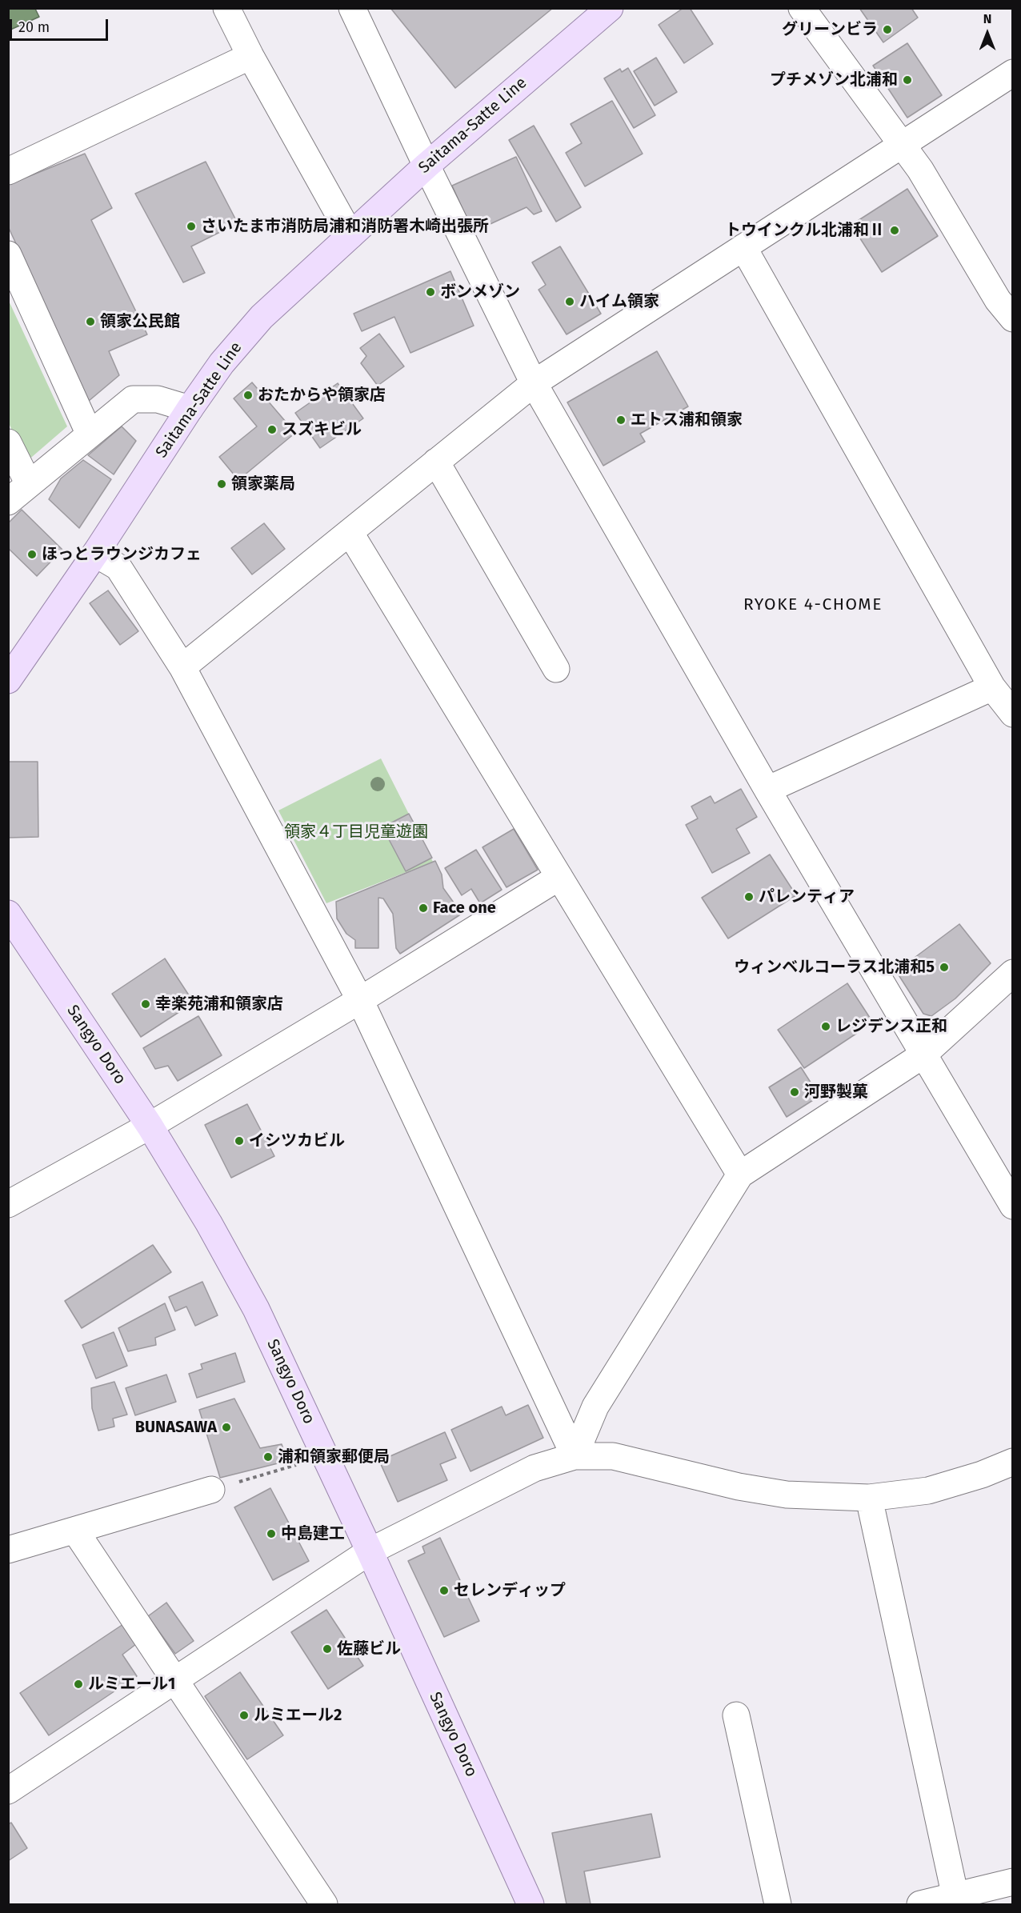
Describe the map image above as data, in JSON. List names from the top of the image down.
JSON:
{
  "streets": {
    "main road": ["Saitama-Satte Line", "Sangyo Doro"]
  },
  "districts": ["RYOKE 4-CHOME"],
  "parks": ["領家４丁目児童遊園"],
  "places": [
    "グリーンビラ",
    "プチメゾン北浦和",
    "さいたま市消防局浦和消防署木崎出張所",
    "トウインクル北浦和Ⅱ",
    "ボンメゾン",
    "ハイム領家",
    "領家公民館",
    "おたからや領家店",
    "エトス浦和領家",
    "スズキビル",
    "領家薬局",
    "ほっとラウンジカフェ",
    "パレンティア",
    "Face one",
    "ウィンベルコーラス北浦和5",
    "幸楽苑浦和領家店",
    "レジデンス正和",
    "河野製菓",
    "イシツカビル",
    "BUNASAWA",
    "浦和領家郵便局",
    "中島建工",
    "セレンディップ",
    "佐藤ビル",
    "ルミエール1",
    "ルミエール2"
  ],
  "scale_bar": "20 m",
  "north": "top"
}
